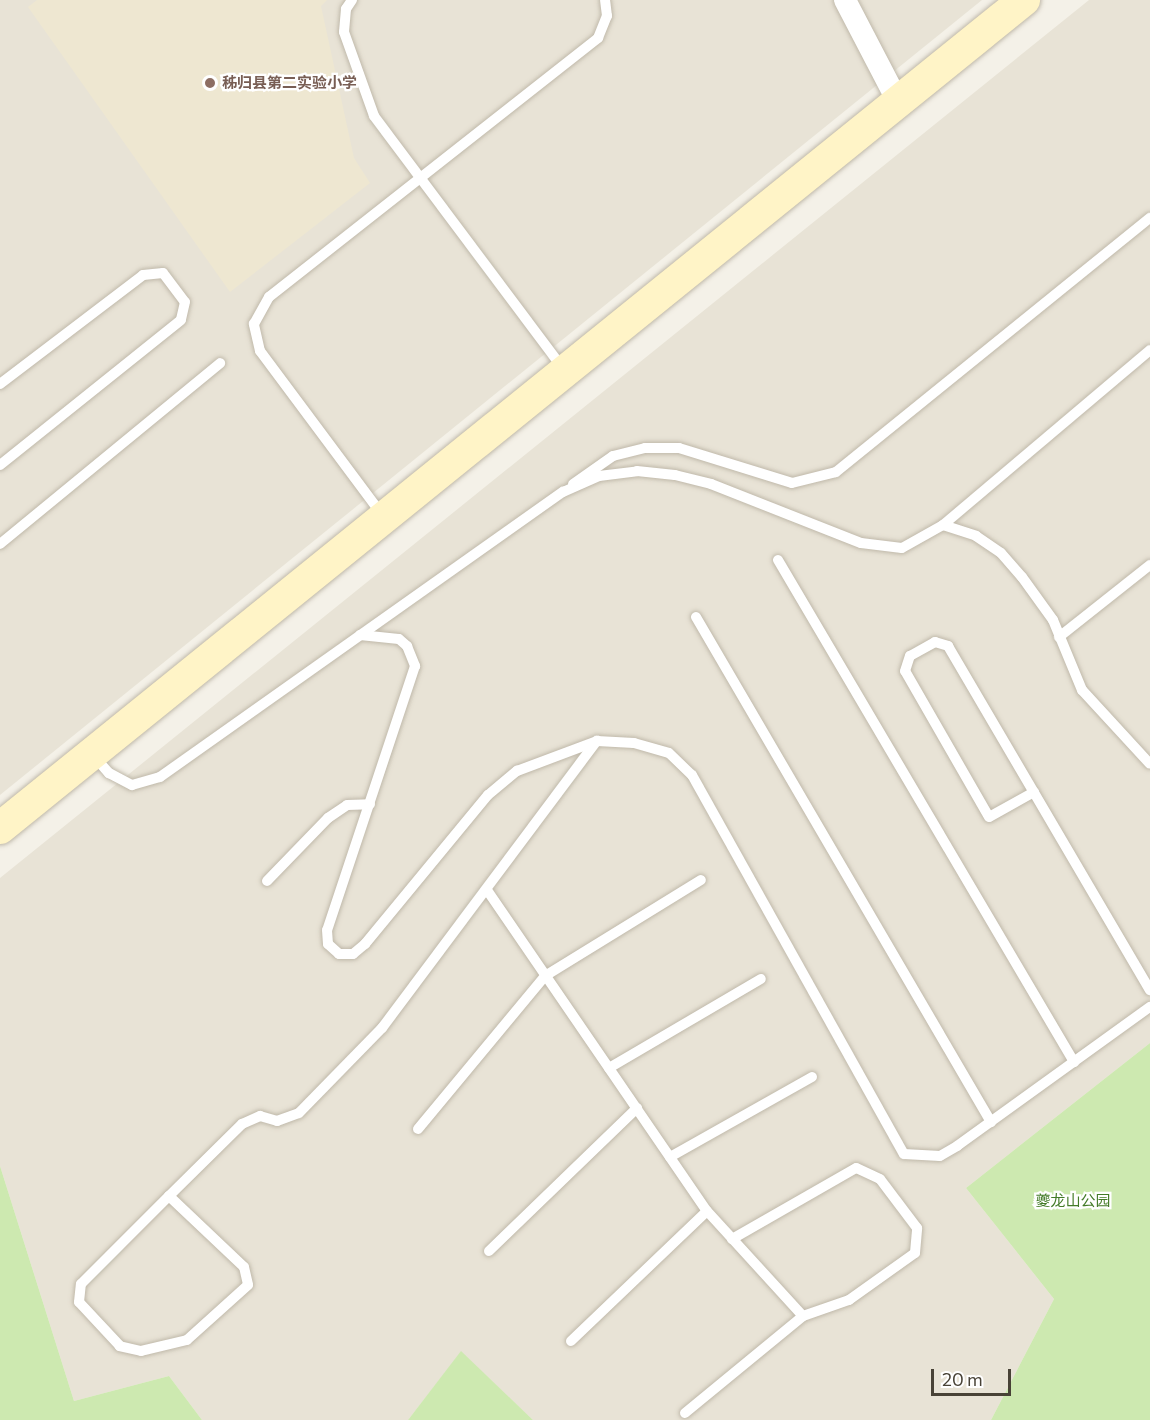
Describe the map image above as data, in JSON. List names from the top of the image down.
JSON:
{
  "parks": ["夔龙山公园"],
  "places": ["秭归县第二实验小学"],
  "scale_bar": "20 m"
}
